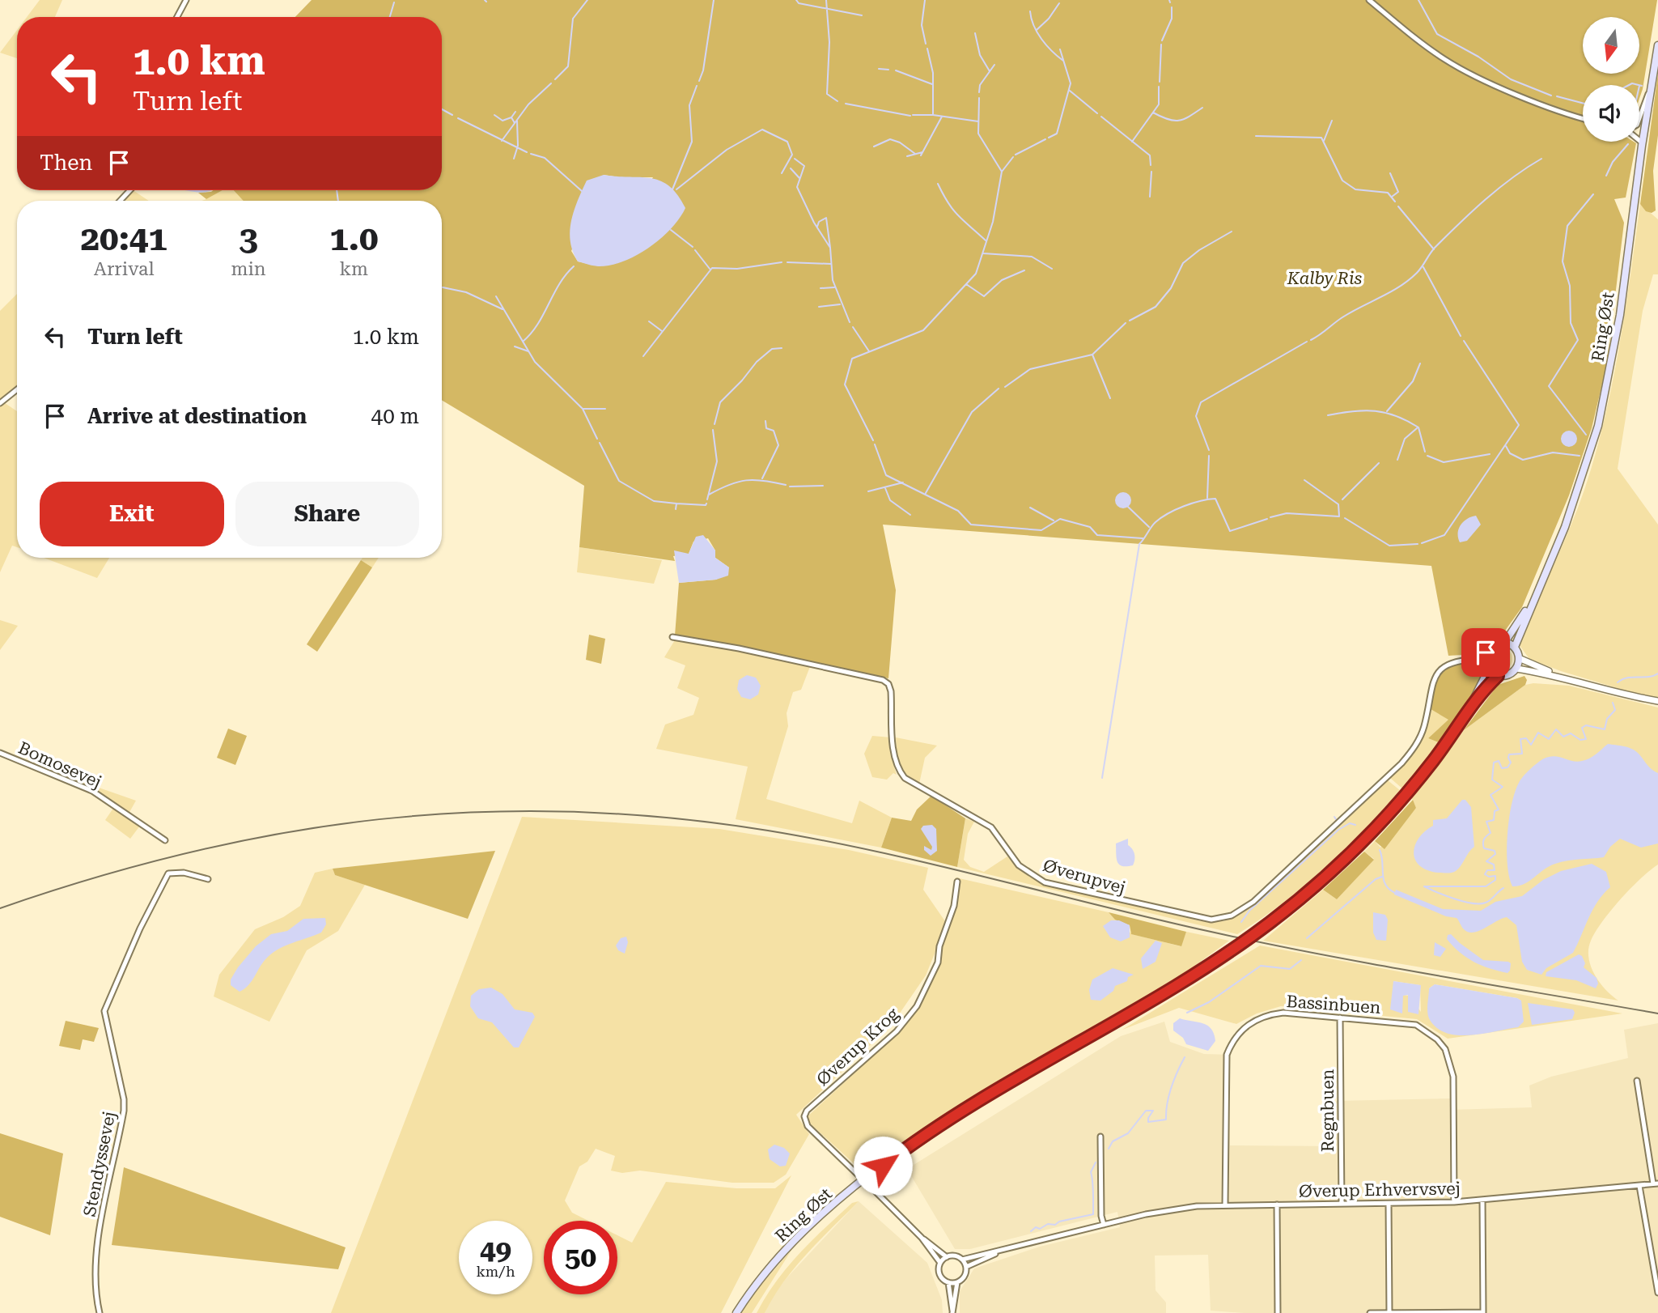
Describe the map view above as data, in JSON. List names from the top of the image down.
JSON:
{
  "streets": {
    "main road": ["Ring Øst"],
    "street": [
      "Bomosevej",
      "Øverupvej",
      "Bassinbuen",
      "Øverup Krog",
      "Regnbuen",
      "Stendyssevej",
      "Øverup Erhvervsvej"
    ]
  },
  "crossings": [
    ["Ring Øst", "Øverupvej"],
    ["Bassinbuen", "Regnbuen"],
    ["Bassinbuen", "Øverup Erhvervsvej"],
    ["Regnbuen", "Øverup Erhvervsvej"]
  ],
  "parks": ["Kalby Ris"],
  "north": "bottom",
  "page": {
    "turn": ["1.0 km", "Turn left"],
    "then": "Then",
    "eta": [
      "20:41",
      "Arrival",
      "3",
      "min",
      "1.0",
      "km"
    ],
    "list": [
      {
        "name": "Turn left",
        "value": "1.0 km"
      },
      {
        "name": "Arrive at destination",
        "value": "40 m"
      }
    ],
    "buttons": ["Exit", "Share"],
    "speed": "49 km/h",
    "limit": "50"
  }
}
